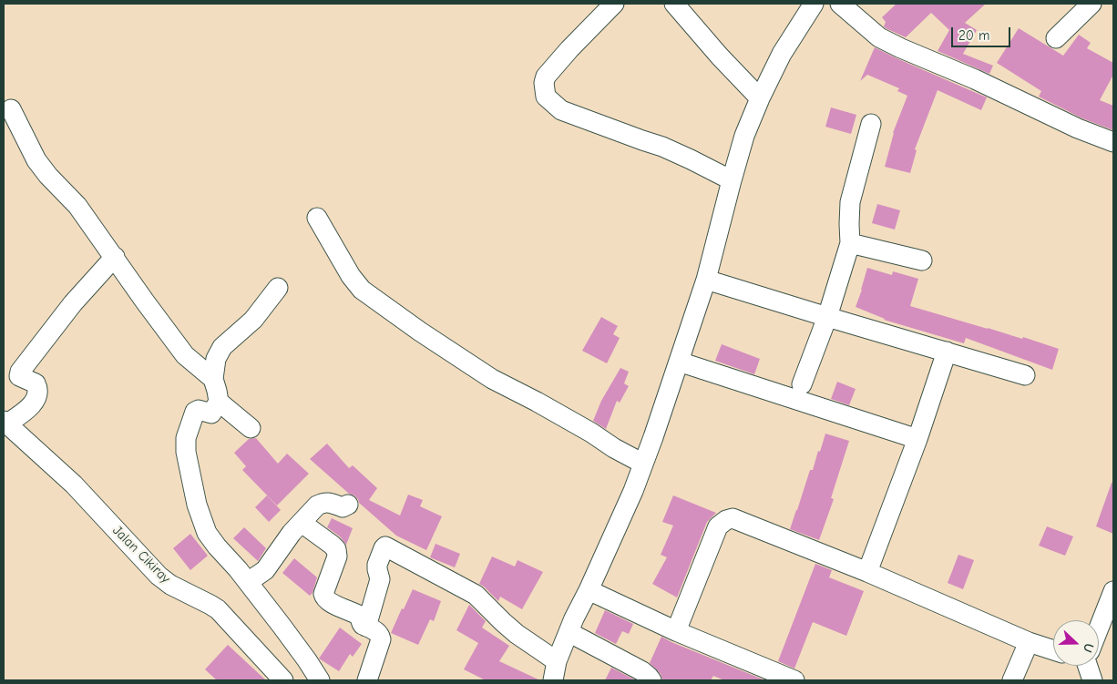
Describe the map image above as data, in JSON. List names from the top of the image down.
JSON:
{
  "streets": {
    "street": ["Jalan Cikiray"]
  },
  "scale_bar": "20 m",
  "north": "right"
}
